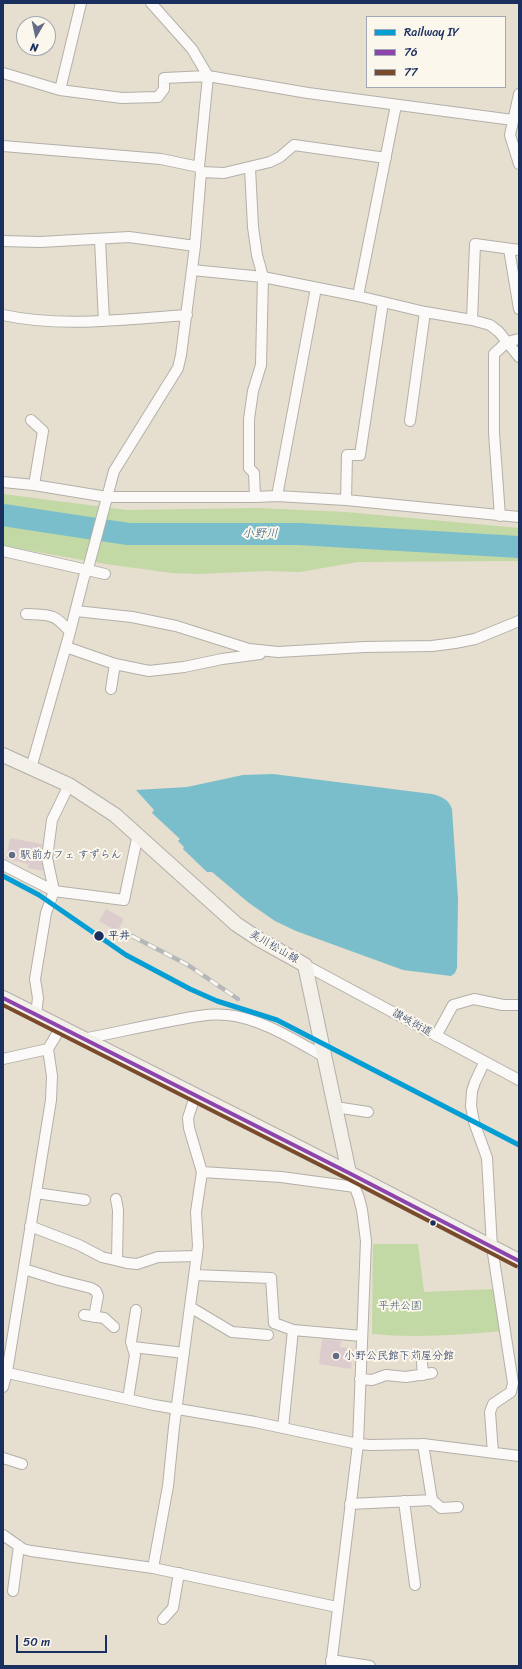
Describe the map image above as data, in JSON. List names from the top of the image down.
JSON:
{
  "streets": {
    "main road": ["美川松山線"],
    "street": ["讃岐街道"]
  },
  "crossings": [
    ["美川松山線", "讃岐街道"]
  ],
  "water": ["小野川"],
  "parks": ["平井公園"],
  "places": ["駅前カフェ すずらん", "平井", "小野公民館下苅屋分館"],
  "lines": ["rail line IY", "transit line 76", "transit line 77"],
  "legend": ["Railway IY", "76", "77"],
  "scale_bar": "50 m",
  "north": "bottom"
}
